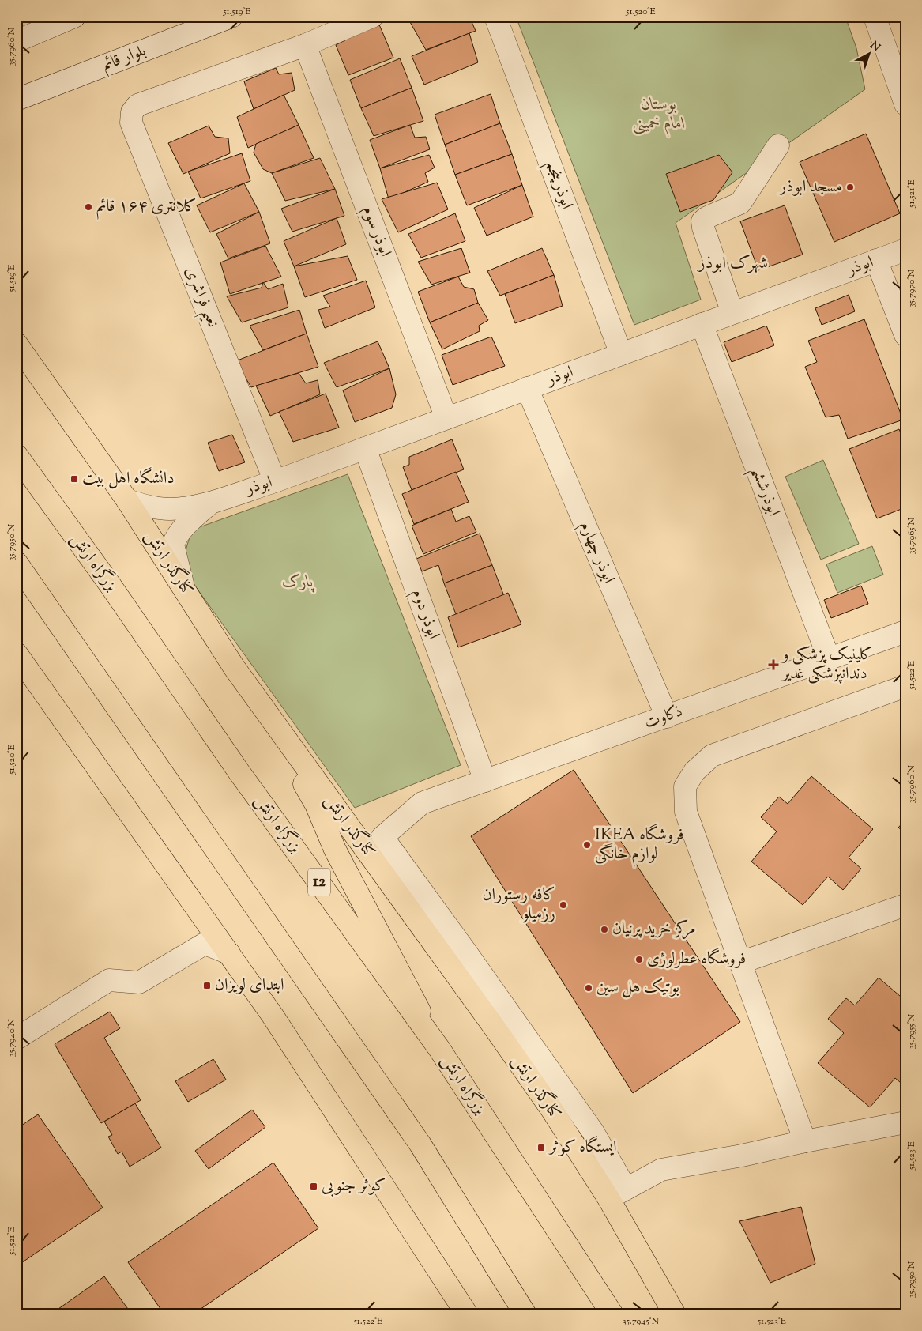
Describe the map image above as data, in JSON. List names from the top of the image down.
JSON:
{
  "streets": {
    "main road": ["بزرگراه ارتش", "کنارگذر ارتش", "12"],
    "street": [
      "بلوار قائم",
      "ابوذر پنجم",
      "ابوذر سوم",
      "ابوذر",
      "نعیم فراشری",
      "ابوذرششم",
      "ابوذر چهارم",
      "ابوذر دوم",
      "ذکاوت"
    ]
  },
  "crossings": [
    ["ابوذر پنجم", "ابوذر"],
    ["ابوذر سوم", "ابوذر"],
    ["ابوذر سوم", "نعیم فراشری"],
    ["ابوذر", "نعیم فراشری"],
    ["ابوذر", "ابوذرششم"],
    ["ابوذر", "ابوذر چهارم"],
    ["ابوذر", "کنارگذر ارتش"],
    ["ابوذر", "ابوذر دوم"],
    ["ابوذرششم", "ذکاوت"],
    ["ابوذر چهارم", "ذکاوت"],
    ["کنارگذر ارتش", "ذکاوت"],
    ["ابوذر دوم", "ذکاوت"]
  ],
  "districts": ["شهرک ابوذر"],
  "parks": ["بوستان امام خمینی", "پارک"],
  "places": {
    "other": [
      "مسجد ابوذر",
      "کلانتری ۱۶۴ قائم",
      "IKEA فروشگاه لوازم خانگی",
      "کافه رستوران رزمیلو",
      "مرکز خرید پرنیان",
      "فروشگاه عطرلوژی",
      "بوتیک هل سین"
    ],
    "transit": [
      "دانشگاه اهل بیت",
      "ابتدای لویزان",
      "ایستگاه کوثر",
      "کوثر جنوبی"
    ],
    "health": ["کلینیک پزشکی و دندانپزشکی غدیر"]
  },
  "north": "top right",
  "coordinates": [
    "51.519°E",
    "51.520°E",
    "35.7960°N",
    "51.521°E",
    "35.7970°N",
    "35.7965°N",
    "35.7950°N",
    "51.522°E",
    "35.7955°N",
    "35.7940°N",
    "51.523°E",
    "35.7945°N"
  ]
}
